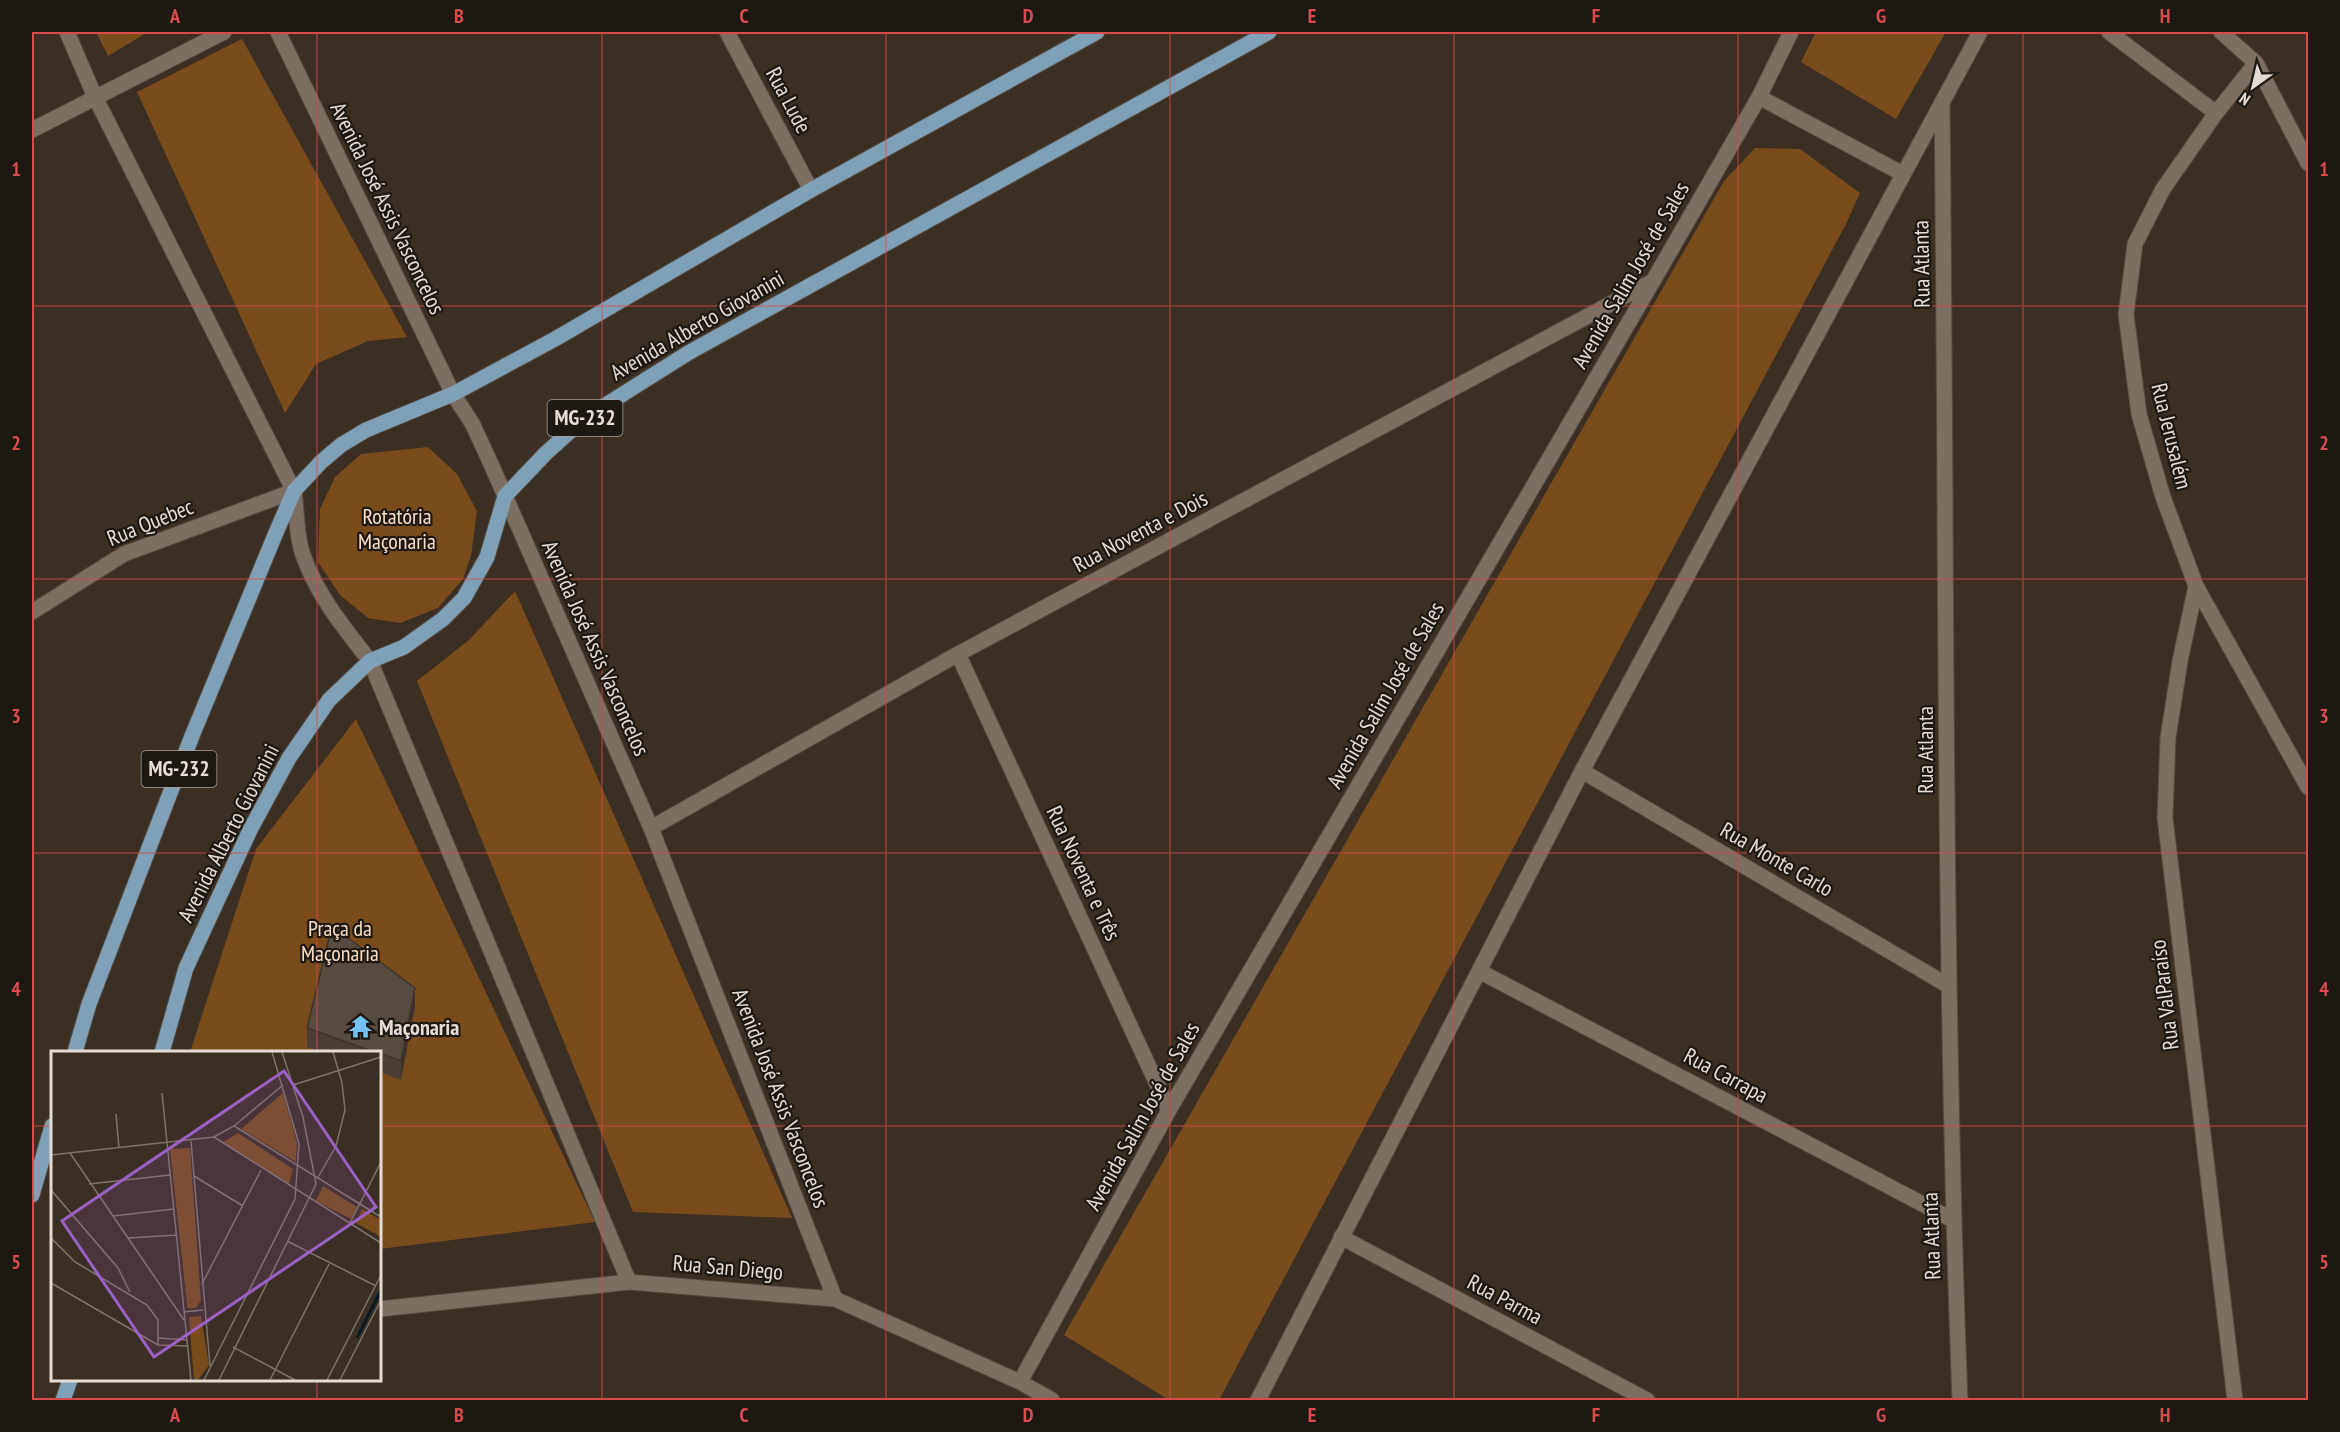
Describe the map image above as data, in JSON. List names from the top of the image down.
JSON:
{
  "streets": {
    "main road": ["Avenida Alberto Giovanini", "MG-232"],
    "street": [
      "Rua Lude",
      "Avenida José Assis Vasconcelos",
      "Rua Atlanta",
      "Avenida Salim José de Sales",
      "Rua Jerusalém",
      "Rua Quebec",
      "Rua Noventa e Dois",
      "Rua Monte Carlo",
      "Rua Noventa e Três",
      "Rua ValParaíso",
      "Rua Carrapa",
      "Rua San Diego",
      "Rua Parma"
    ]
  },
  "crossings": [
    ["Rua Lude", "MG-232"],
    ["Avenida José Assis Vasconcelos", "Avenida Alberto Giovanini"],
    ["Avenida José Assis Vasconcelos", "MG-232"],
    ["Avenida José Assis Vasconcelos", "Rua Noventa e Dois"],
    ["Avenida José Assis Vasconcelos", "Rua San Diego"],
    ["Rua Atlanta", "Rua Monte Carlo"],
    ["Rua Atlanta", "Rua Carrapa"],
    ["Avenida Salim José de Sales", "Rua Noventa e Dois"],
    ["Avenida Salim José de Sales", "Rua Noventa e Três"],
    ["Avenida Salim José de Sales", "Rua San Diego"],
    ["MG-232", "Rua Quebec"],
    ["Rua Jerusalém", "Rua ValParaíso"],
    ["Rua Noventa e Dois", "Rua Noventa e Três"]
  ],
  "parks": ["Rotatória Maçonaria", "Praça da Maçonaria"],
  "places": {
    "temple": ["Maçonaria"]
  },
  "north": "bottom left",
  "grid": {
    "columns": [
      "A",
      "B",
      "C",
      "D",
      "E",
      "F",
      "G",
      "H"
    ],
    "rows": [
      "1",
      "2",
      "3",
      "4",
      "5"
    ]
  }
}
